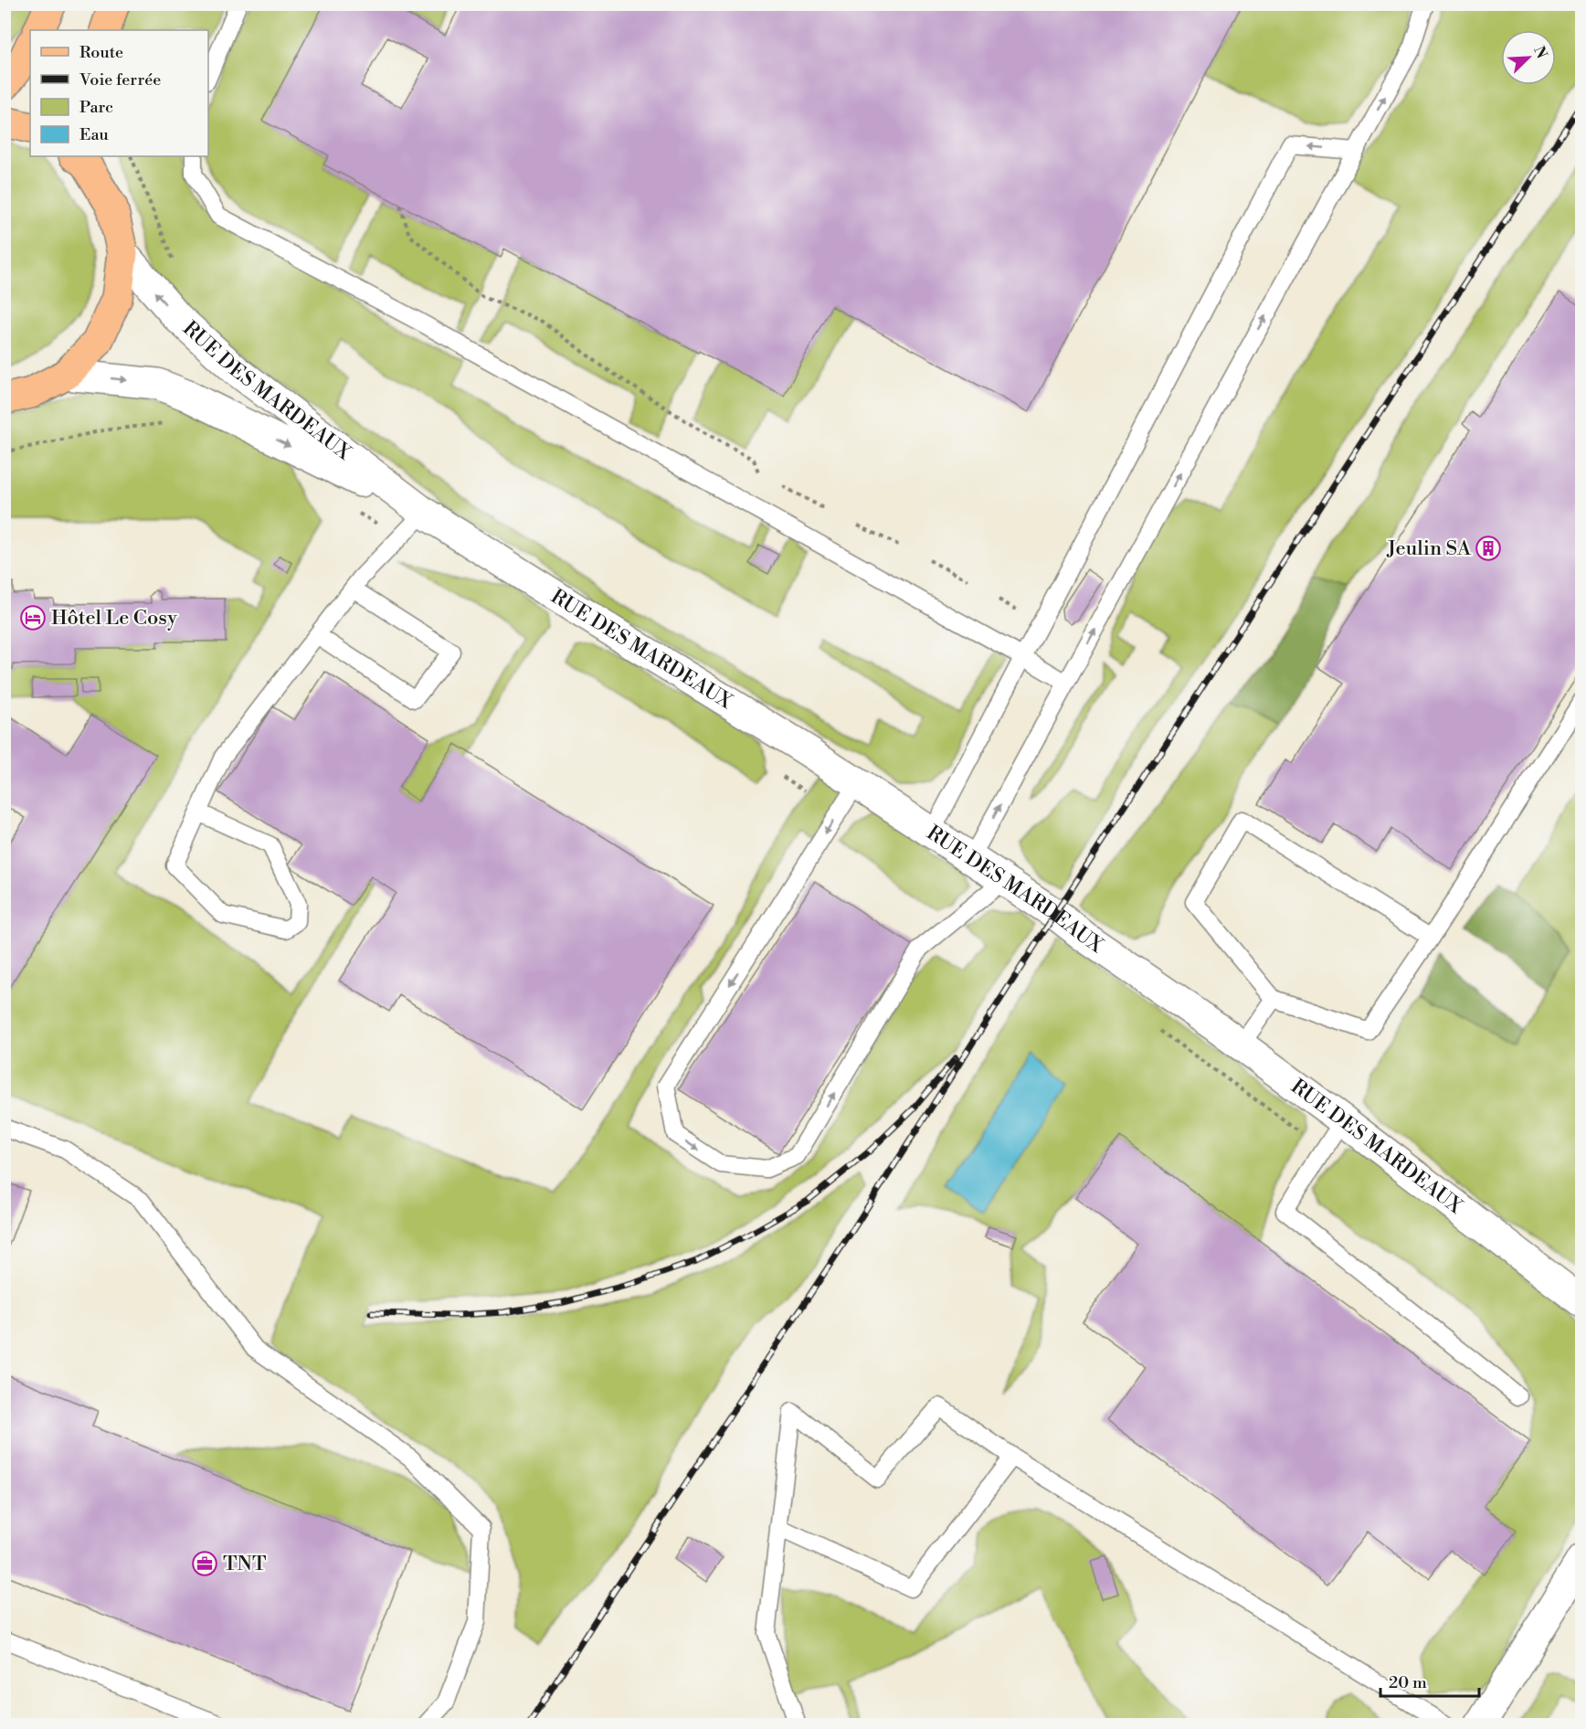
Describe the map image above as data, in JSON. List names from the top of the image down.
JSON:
{
  "streets": {
    "street": ["RUE DES MARDEAUX"]
  },
  "places": {
    "building": ["Jeulin SA"],
    "hotel": ["Hôtel Le Cosy"],
    "office": ["TNT"]
  },
  "legend": [
    "Route",
    "Voie ferrée",
    "Parc",
    "Eau"
  ],
  "scale_bar": "20 m",
  "north": "top right"
}
